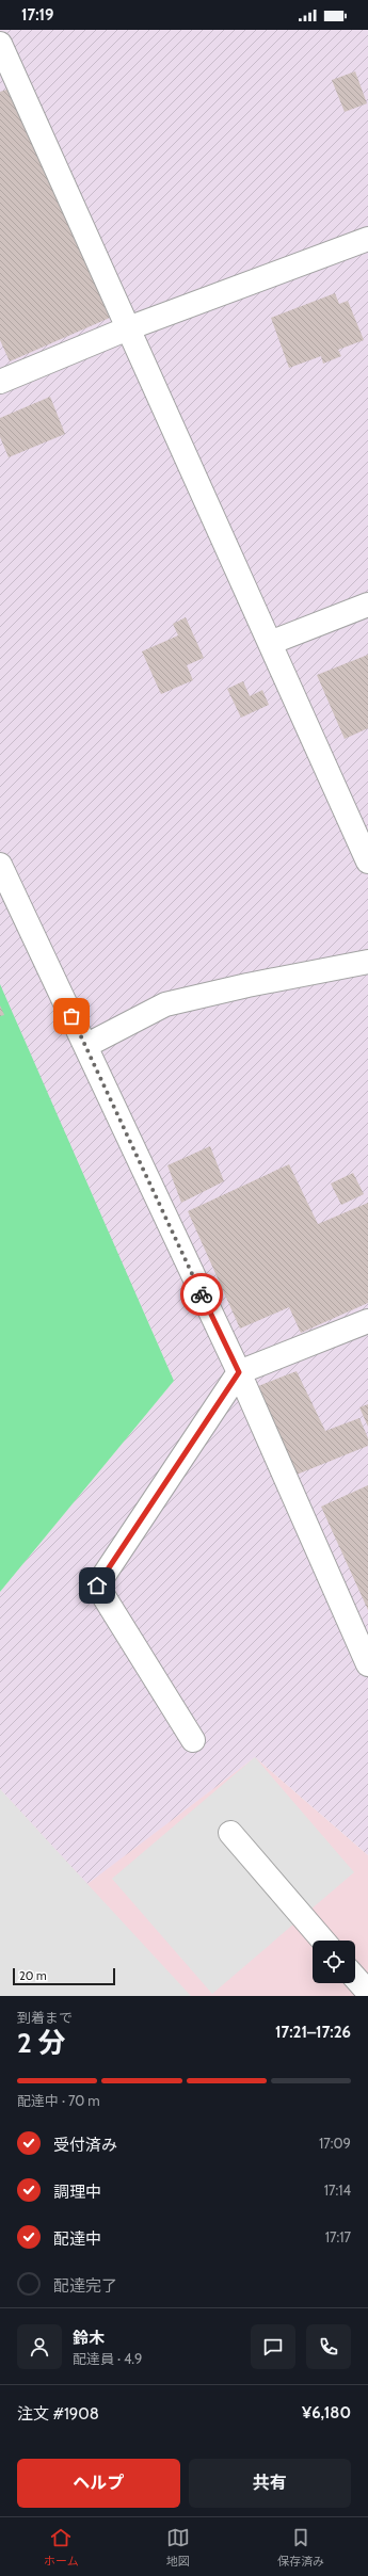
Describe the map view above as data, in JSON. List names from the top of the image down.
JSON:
{
  "scale_bar": "20 m",
  "page": {
    "status": "17:19",
    "scale": "20 m",
    "heading": ["2 分", "到着まで", "17:21–17:26"],
    "panel": [
      "鈴木",
      "配達員 · 4.9",
      "注文 #1908",
      "¥6,180"
    ],
    "bar": "配達中 · 70 m",
    "list": [
      ["受付済み", "17:09"],
      ["調理中", "17:14"],
      ["配達中", "17:17"],
      "配達完了"
    ],
    "buttons": ["ヘルプ", "共有"],
    "tabs": ["ホーム", "地図", "保存済み"]
  }
}
